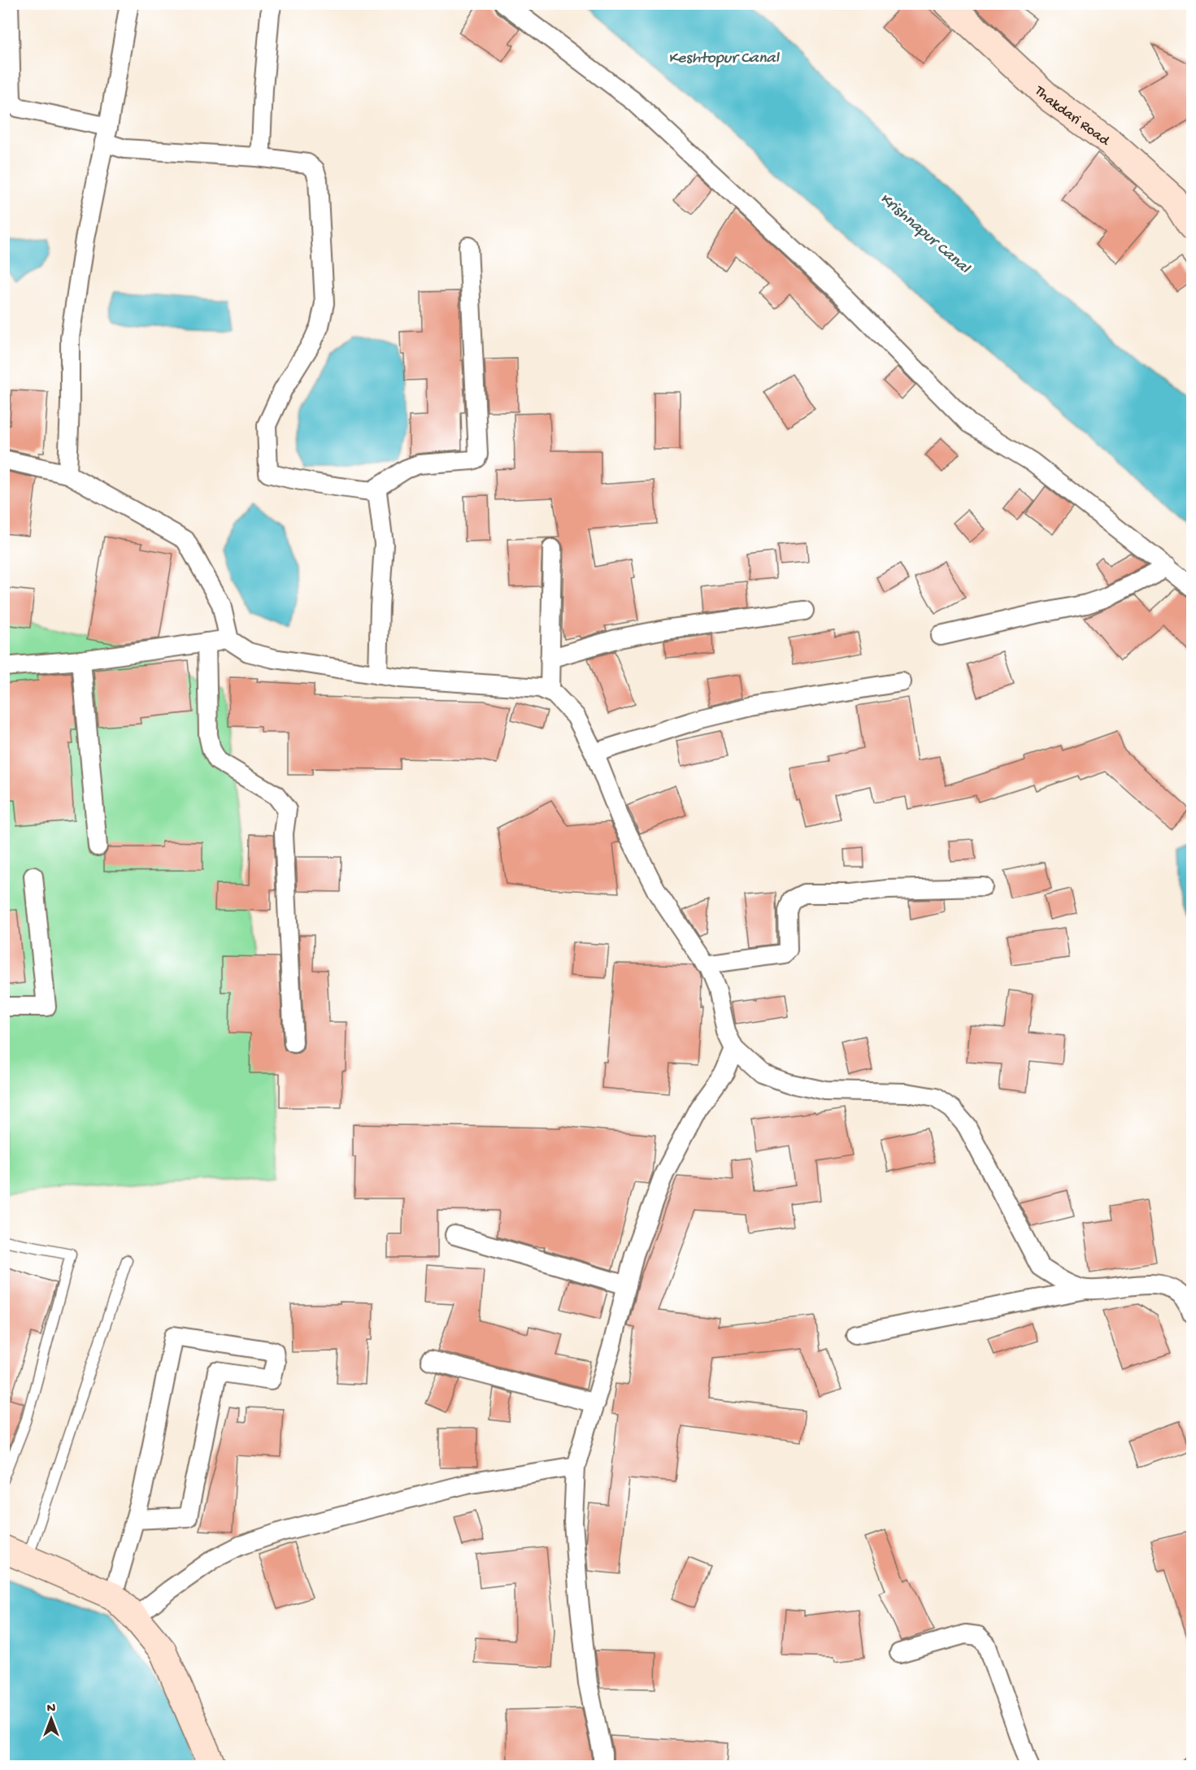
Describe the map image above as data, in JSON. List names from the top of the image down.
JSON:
{
  "streets": {
    "street": ["Thakdari Road"]
  },
  "water": ["Keshtopur Canal", "Krishnapur Canal"],
  "north": "top"
}
